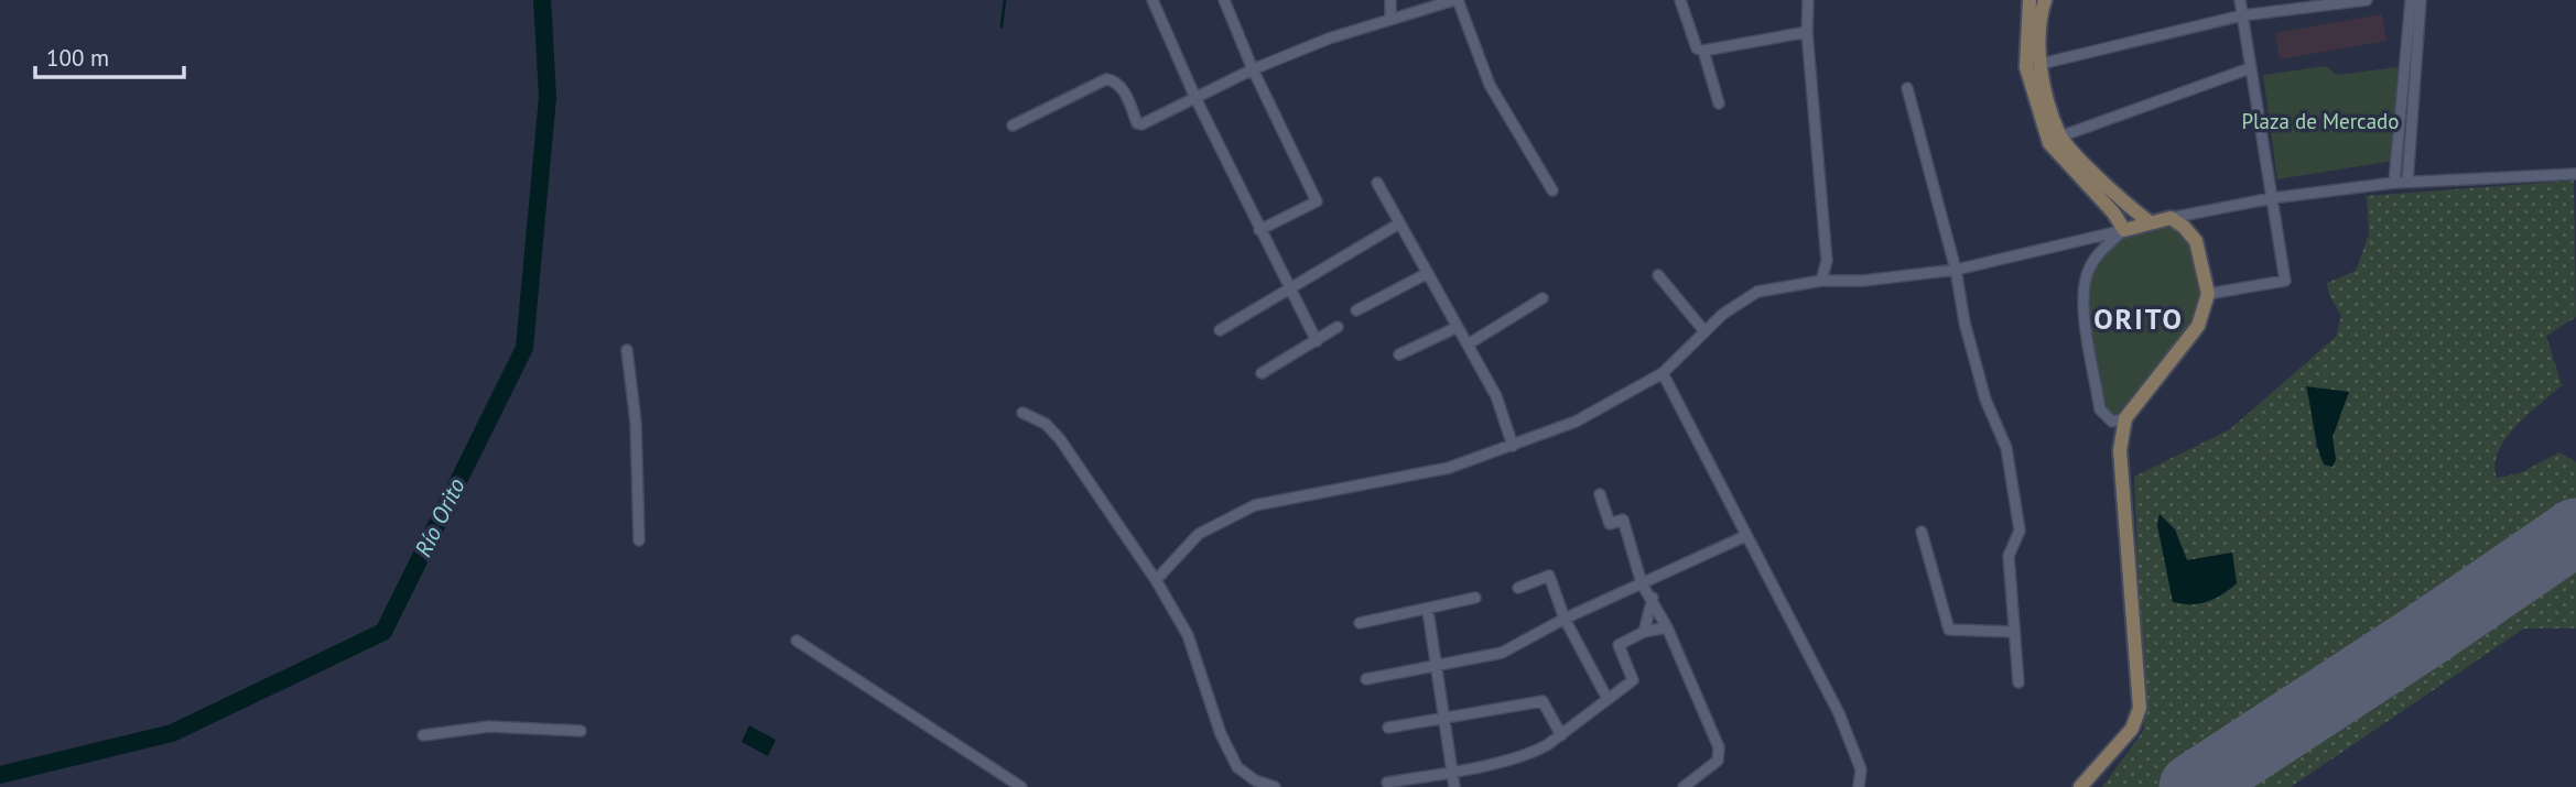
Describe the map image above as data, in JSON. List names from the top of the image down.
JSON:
{
  "districts": ["ORITO"],
  "water": ["Río Orito"],
  "parks": ["Plaza de Mercado"],
  "scale_bar": "100 m"
}
